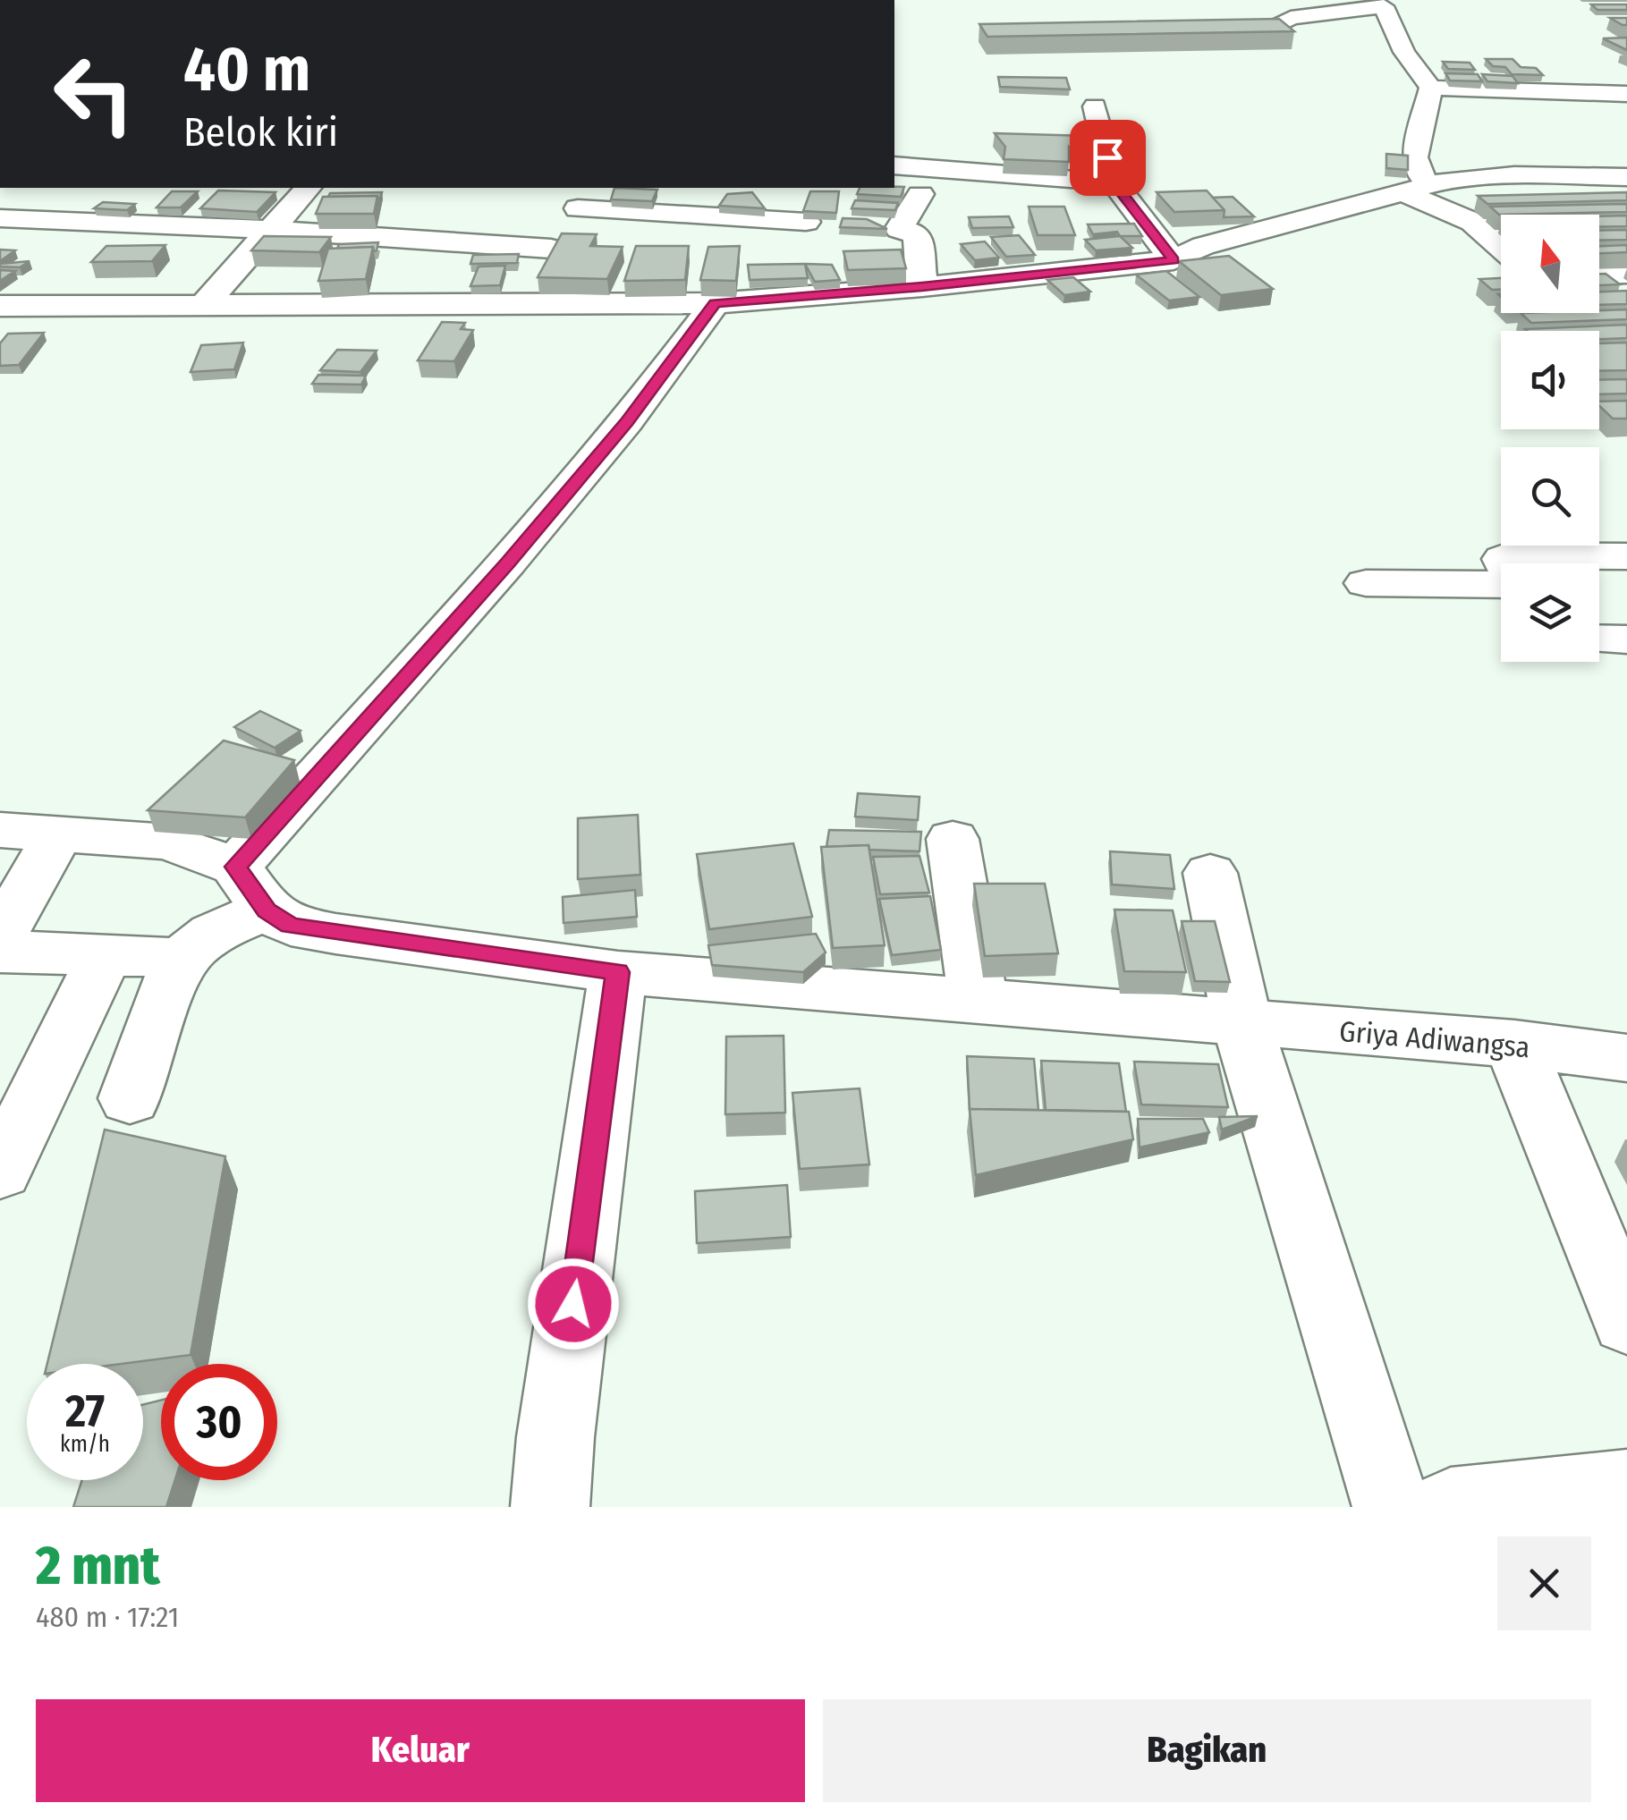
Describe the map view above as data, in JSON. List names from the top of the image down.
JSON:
{
  "streets": {
    "street": ["Griya Adiwangsa"]
  },
  "north": "top",
  "page": {
    "turn": ["40 m", "Belok kiri"],
    "speed": "27 km/h",
    "limit": "30",
    "heading": ["2 mnt", "480 m · 17:21"],
    "buttons": ["Keluar", "Bagikan"]
  }
}
